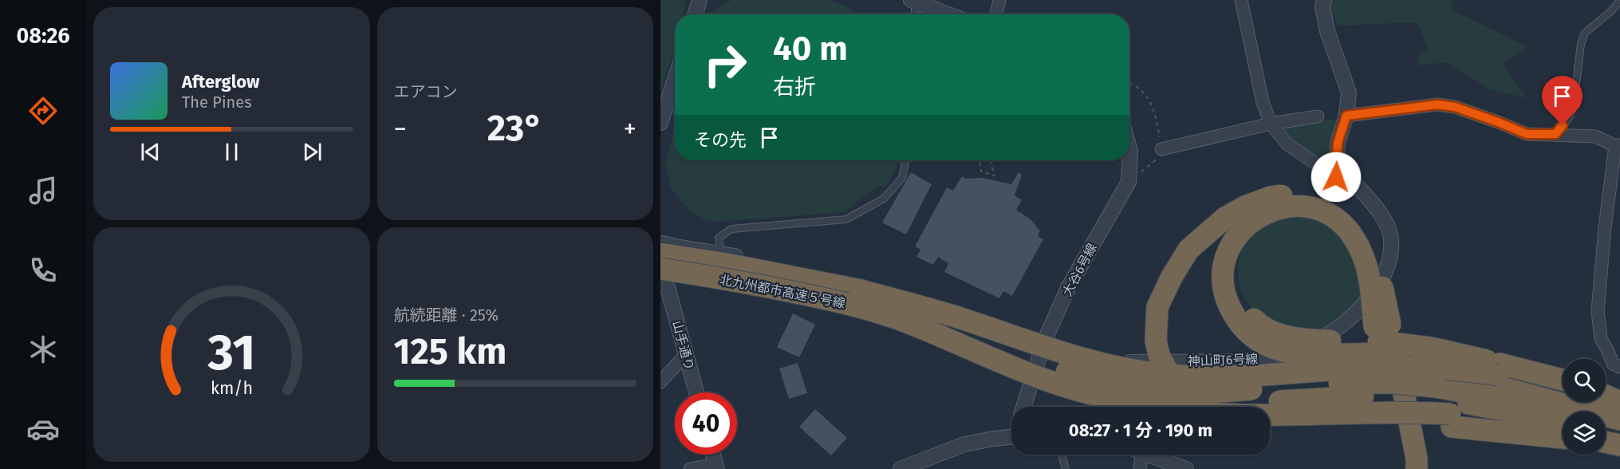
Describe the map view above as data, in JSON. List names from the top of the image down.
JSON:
{
  "streets": {
    "highway": ["北九州都市高速５号線"],
    "street": ["大谷6号線", "山手通り", "神山町6号線"]
  },
  "crossings": [
    ["大谷6号線", "神山町6号線"]
  ],
  "page": {
    "tabs": "08:26",
    "tile": [
      "エアコン",
      ["航続距離 · 25%", "125 km"]
    ],
    "turn": ["40 m", "右折"],
    "song": ["Afterglow", "The Pines"],
    "heat": ["−", "23°", "+"],
    "then": "その先",
    "limit": "40",
    "trip": "08:27 · 1 分 · 190 m",
    "gauge": ["31", "km/h"]
  }
}
